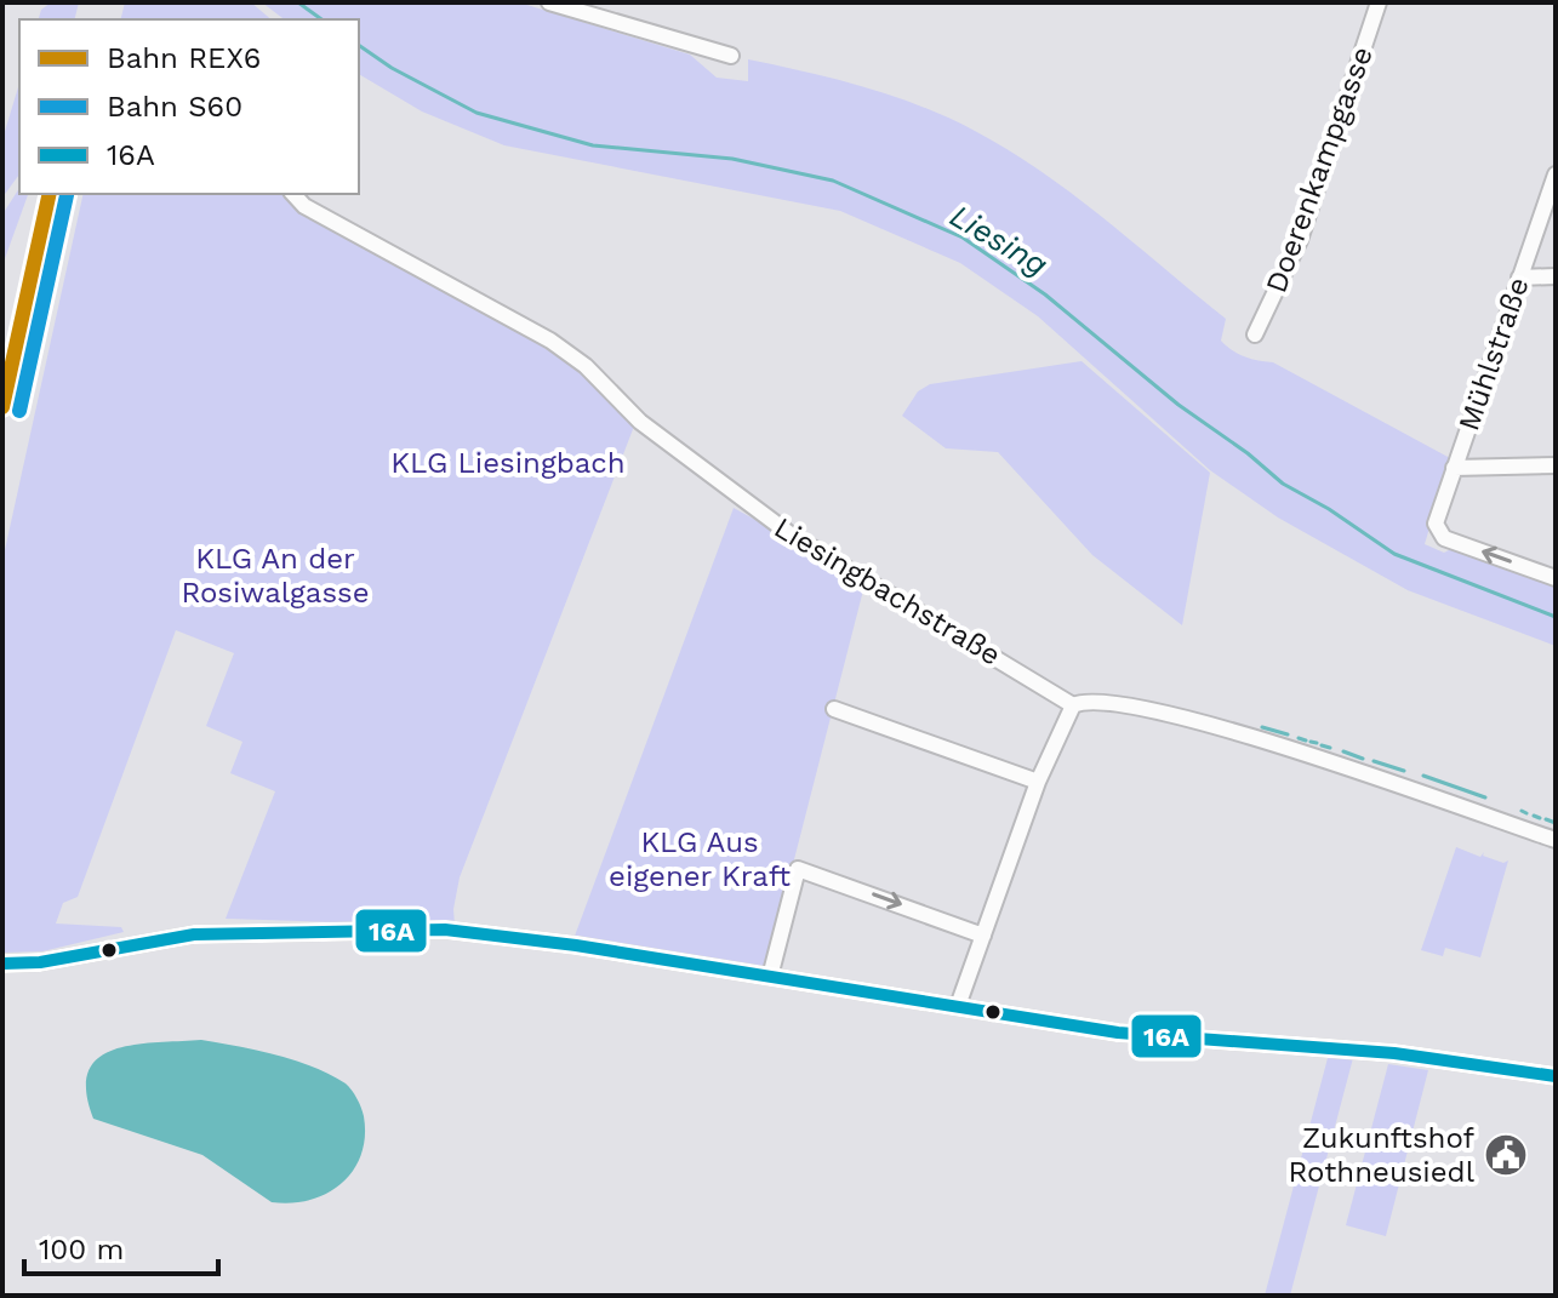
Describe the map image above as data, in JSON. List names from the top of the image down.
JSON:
{
  "streets": {
    "street": ["Doerenkampgasse", "Mühlstraße", "Liesingbachstraße"]
  },
  "water": ["Liesing"],
  "parks": ["KLG Liesingbach", "KLG An der Rosiwalgasse", "KLG Aus eigener Kraft"],
  "places": {
    "public building": ["Zukunftshof Rothneusiedl"]
  },
  "lines": ["rail line REX6", "rail line S60", "transit line 16A"],
  "legend": ["Bahn REX6", "Bahn S60", "16A"],
  "scale_bar": "100 m"
}
